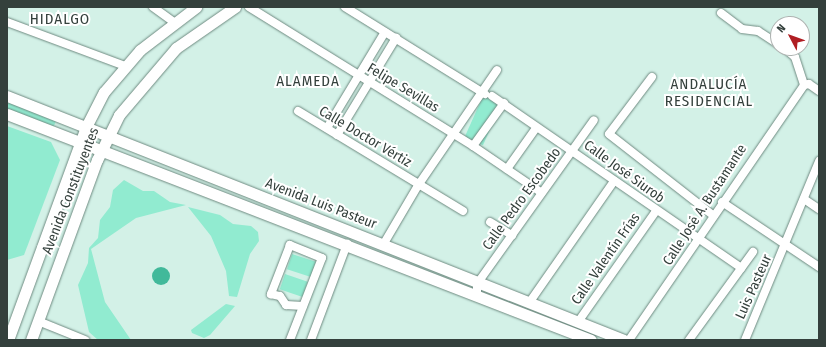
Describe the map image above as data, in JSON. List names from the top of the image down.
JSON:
{
  "streets": {
    "main road": ["Avenida Constituyentes", "Avenida Luis Pasteur"],
    "street": [
      "Felipe Sevillas",
      "Calle Doctor Vértiz",
      "Calle José Siurob",
      "Calle Pedro Escobedo",
      "Calle José A. Bustamante",
      "Calle Valentín Frías",
      "Luis Pasteur"
    ]
  },
  "crossings": [
    ["Felipe Sevillas", "Calle Pedro Escobedo"],
    ["Calle José Siurob", "Calle Pedro Escobedo"],
    ["Calle José Siurob", "Calle José A. Bustamante"],
    ["Calle José Siurob", "Calle Valentín Frías"],
    ["Avenida Constituyentes", "Avenida Luis Pasteur"],
    ["Calle Pedro Escobedo", "Avenida Luis Pasteur"],
    ["Avenida Luis Pasteur", "Calle Valentín Frías"]
  ],
  "districts": ["HIDALGO", "ALAMEDA", "ANDALUCÍA RESIDENCIAL"],
  "north": "top left"
}
